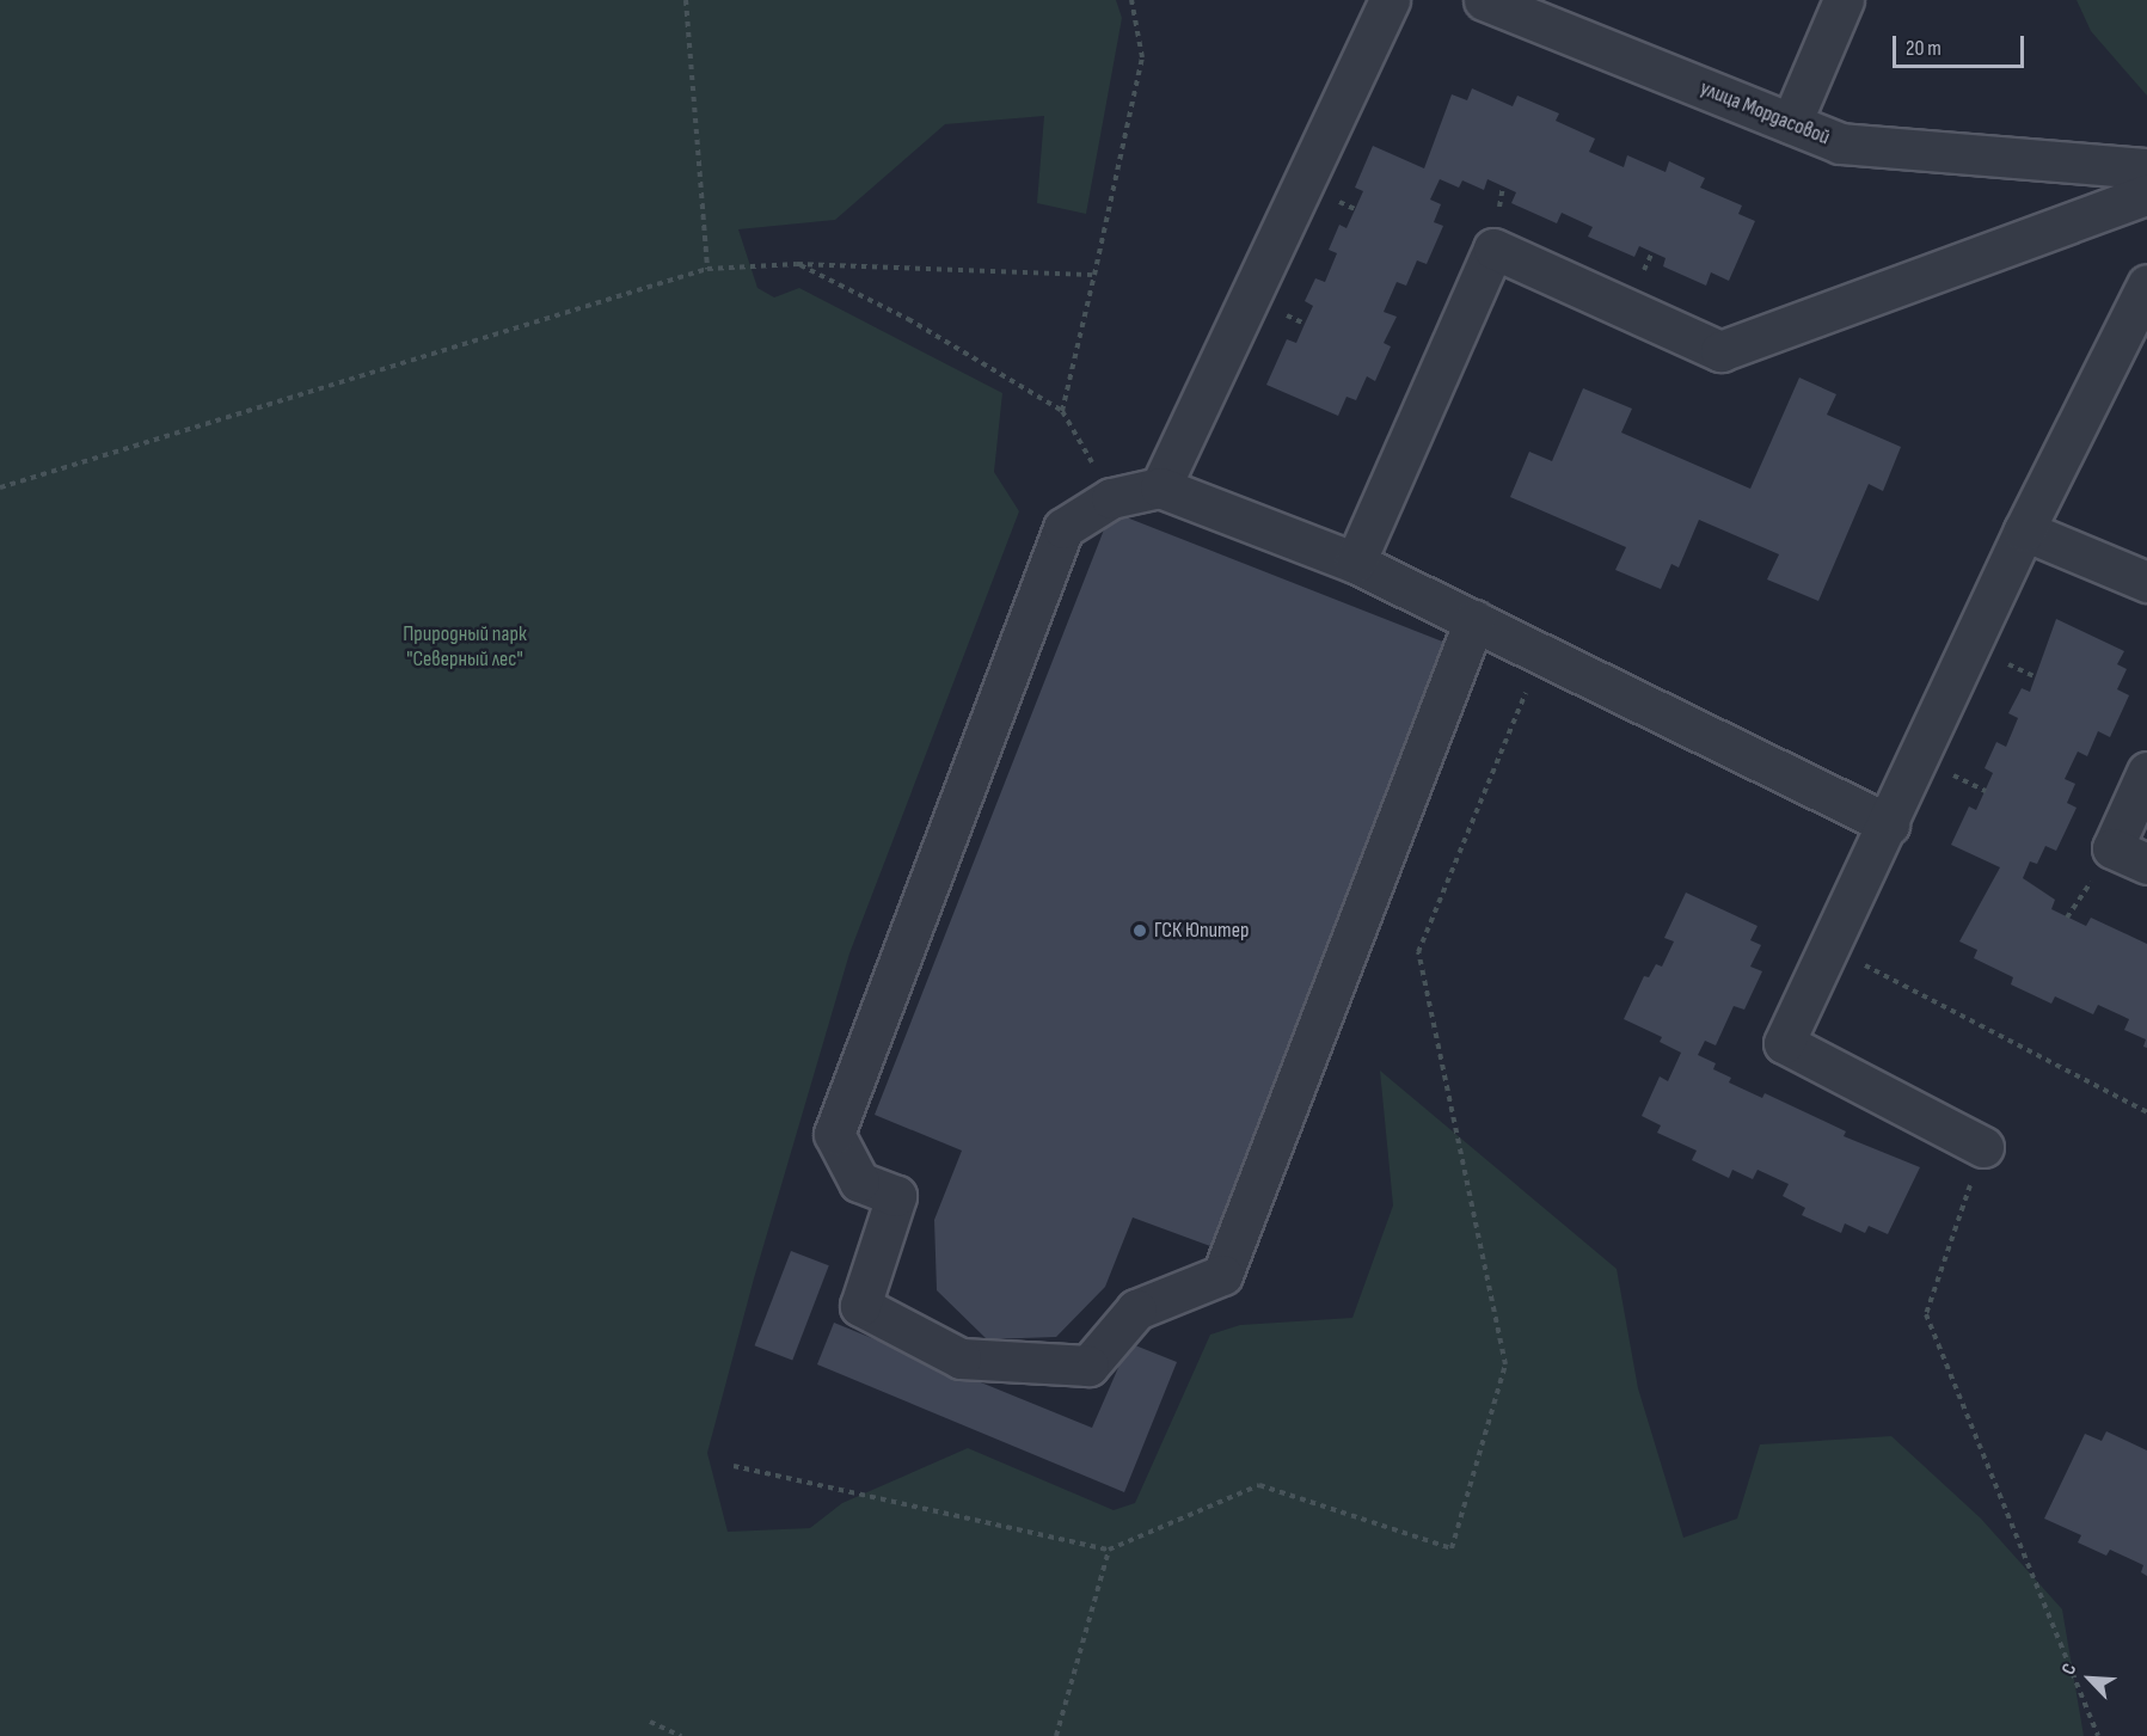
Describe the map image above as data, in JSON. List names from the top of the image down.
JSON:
{
  "streets": {
    "street": ["улица Мордасовой"]
  },
  "parks": ["Природный парк \"Северный лес\""],
  "places": ["ГСК Юпитер"],
  "scale_bar": "20 m",
  "north": "top left"
}
